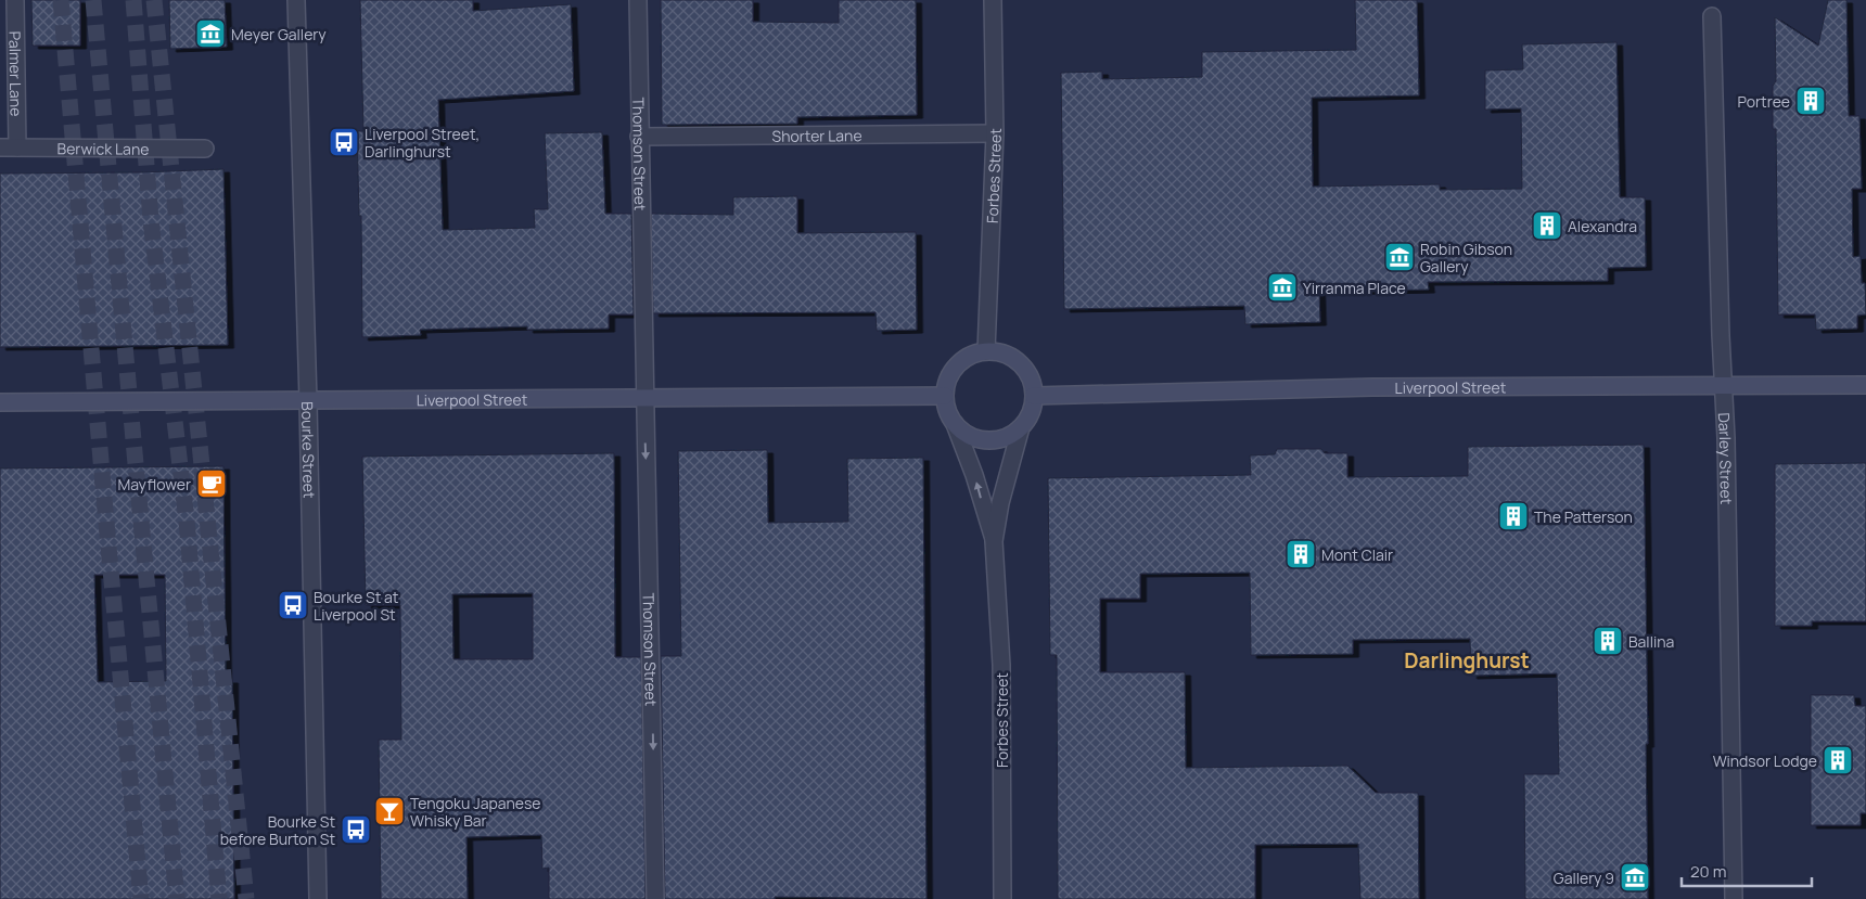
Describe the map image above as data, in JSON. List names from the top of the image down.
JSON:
{
  "streets": {
    "street": [
      "Palmer Lane",
      "Shorter Lane",
      "Berwick Lane",
      "Thomson Street",
      "Forbes Street",
      "Liverpool Street",
      "Bourke Street",
      "Darley Street"
    ]
  },
  "crossings": [
    ["Palmer Lane", "Berwick Lane"],
    ["Shorter Lane", "Thomson Street"],
    ["Shorter Lane", "Forbes Street"],
    ["Thomson Street", "Liverpool Street"],
    ["Forbes Street", "Liverpool Street"],
    ["Liverpool Street", "Bourke Street"],
    ["Liverpool Street", "Darley Street"]
  ],
  "one_way": ["Thomson Street"],
  "districts": ["Darlinghurst"],
  "places": {
    "museum": [
      "Meyer Gallery",
      "Robin Gibson Gallery",
      "Yirranma Place",
      "Gallery 9"
    ],
    "building": [
      "Portree",
      "Alexandra",
      "The Patterson",
      "Mont Clair",
      "Ballina",
      "Windsor Lodge"
    ],
    "bus stop": ["Liverpool Street, Darlinghurst", "Bourke St at Liverpool St", "Bourke St before Burton St"],
    "cafe": ["Mayflower"],
    "bar": ["Tengoku Japanese Whisky Bar"]
  },
  "scale_bar": "20 m"
}
